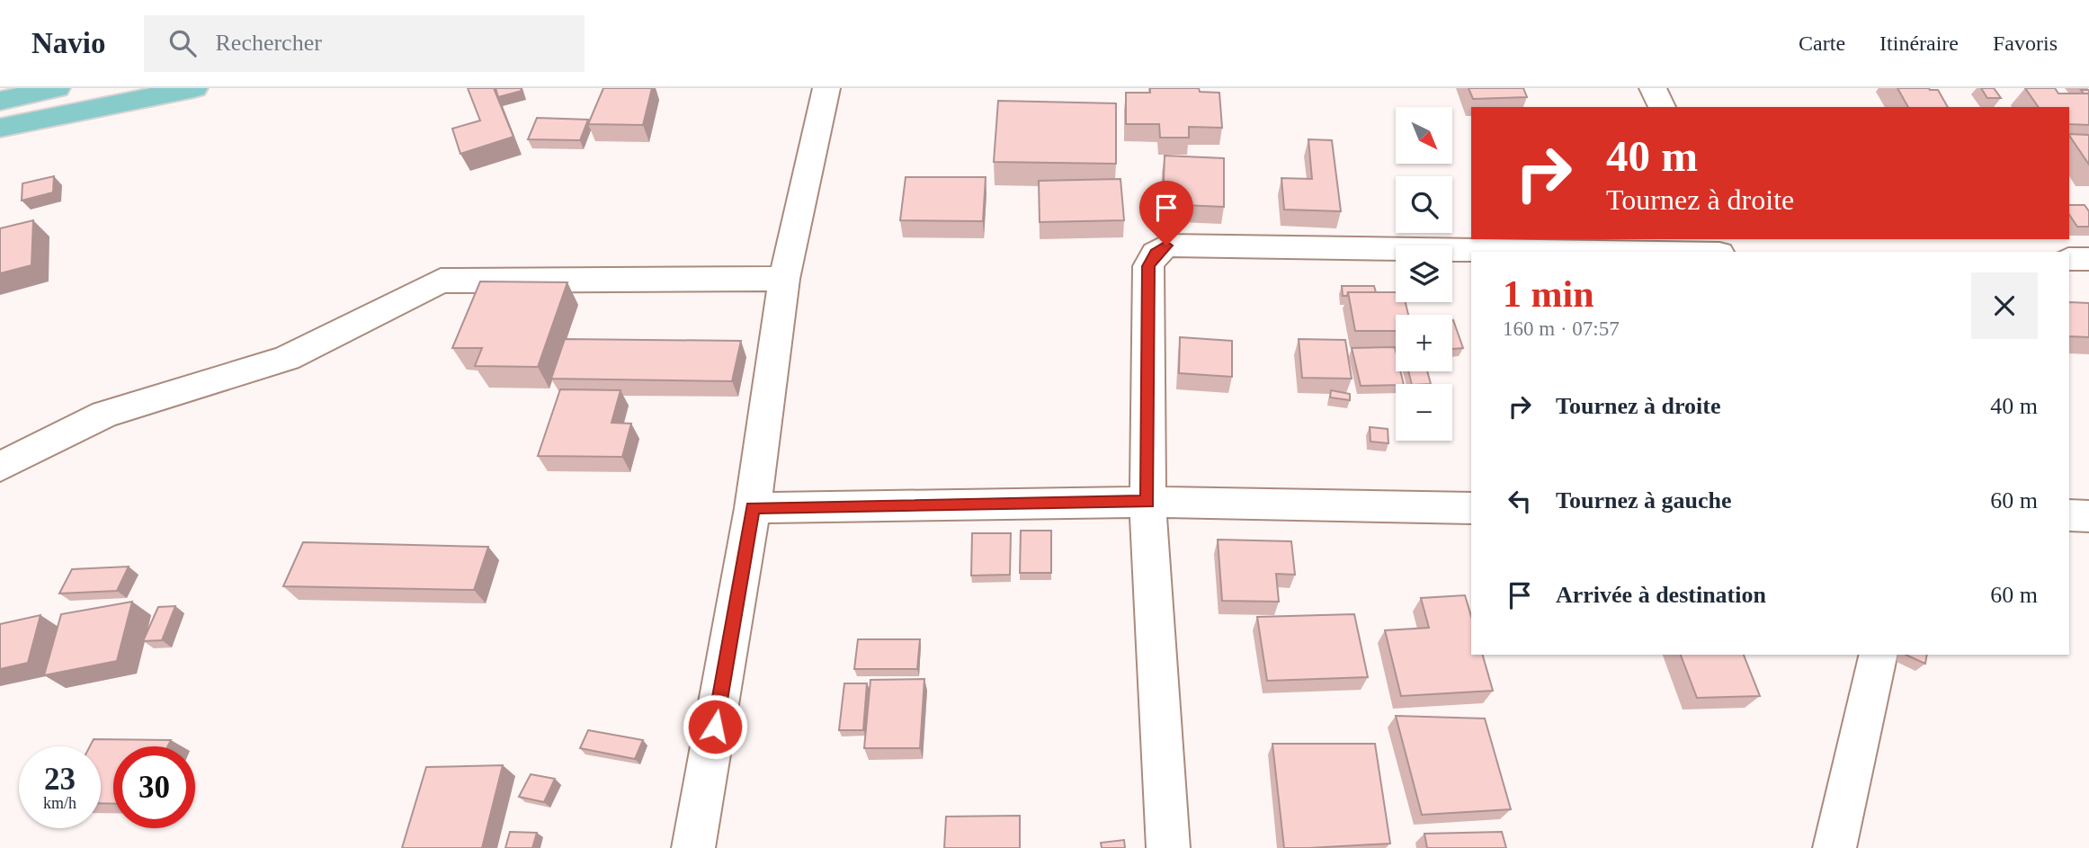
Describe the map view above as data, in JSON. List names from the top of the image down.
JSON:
{
  "north": "bottom right",
  "page": {
    "header": "Navio",
    "search": "Rechercher",
    "nav": ["Carte", "Itinéraire", "Favoris"],
    "map_buttons": ["+", "−"],
    "turn": ["40 m", "Tournez à droite"],
    "heading": ["1 min", "160 m · 07:57"],
    "list": [
      {
        "name": "Tournez à droite",
        "value": "40 m"
      },
      {
        "name": "Tournez à gauche",
        "value": "60 m"
      },
      {
        "name": "Arrivée à destination",
        "value": "60 m"
      }
    ],
    "speed": "23 km/h",
    "limit": "30"
  }
}
